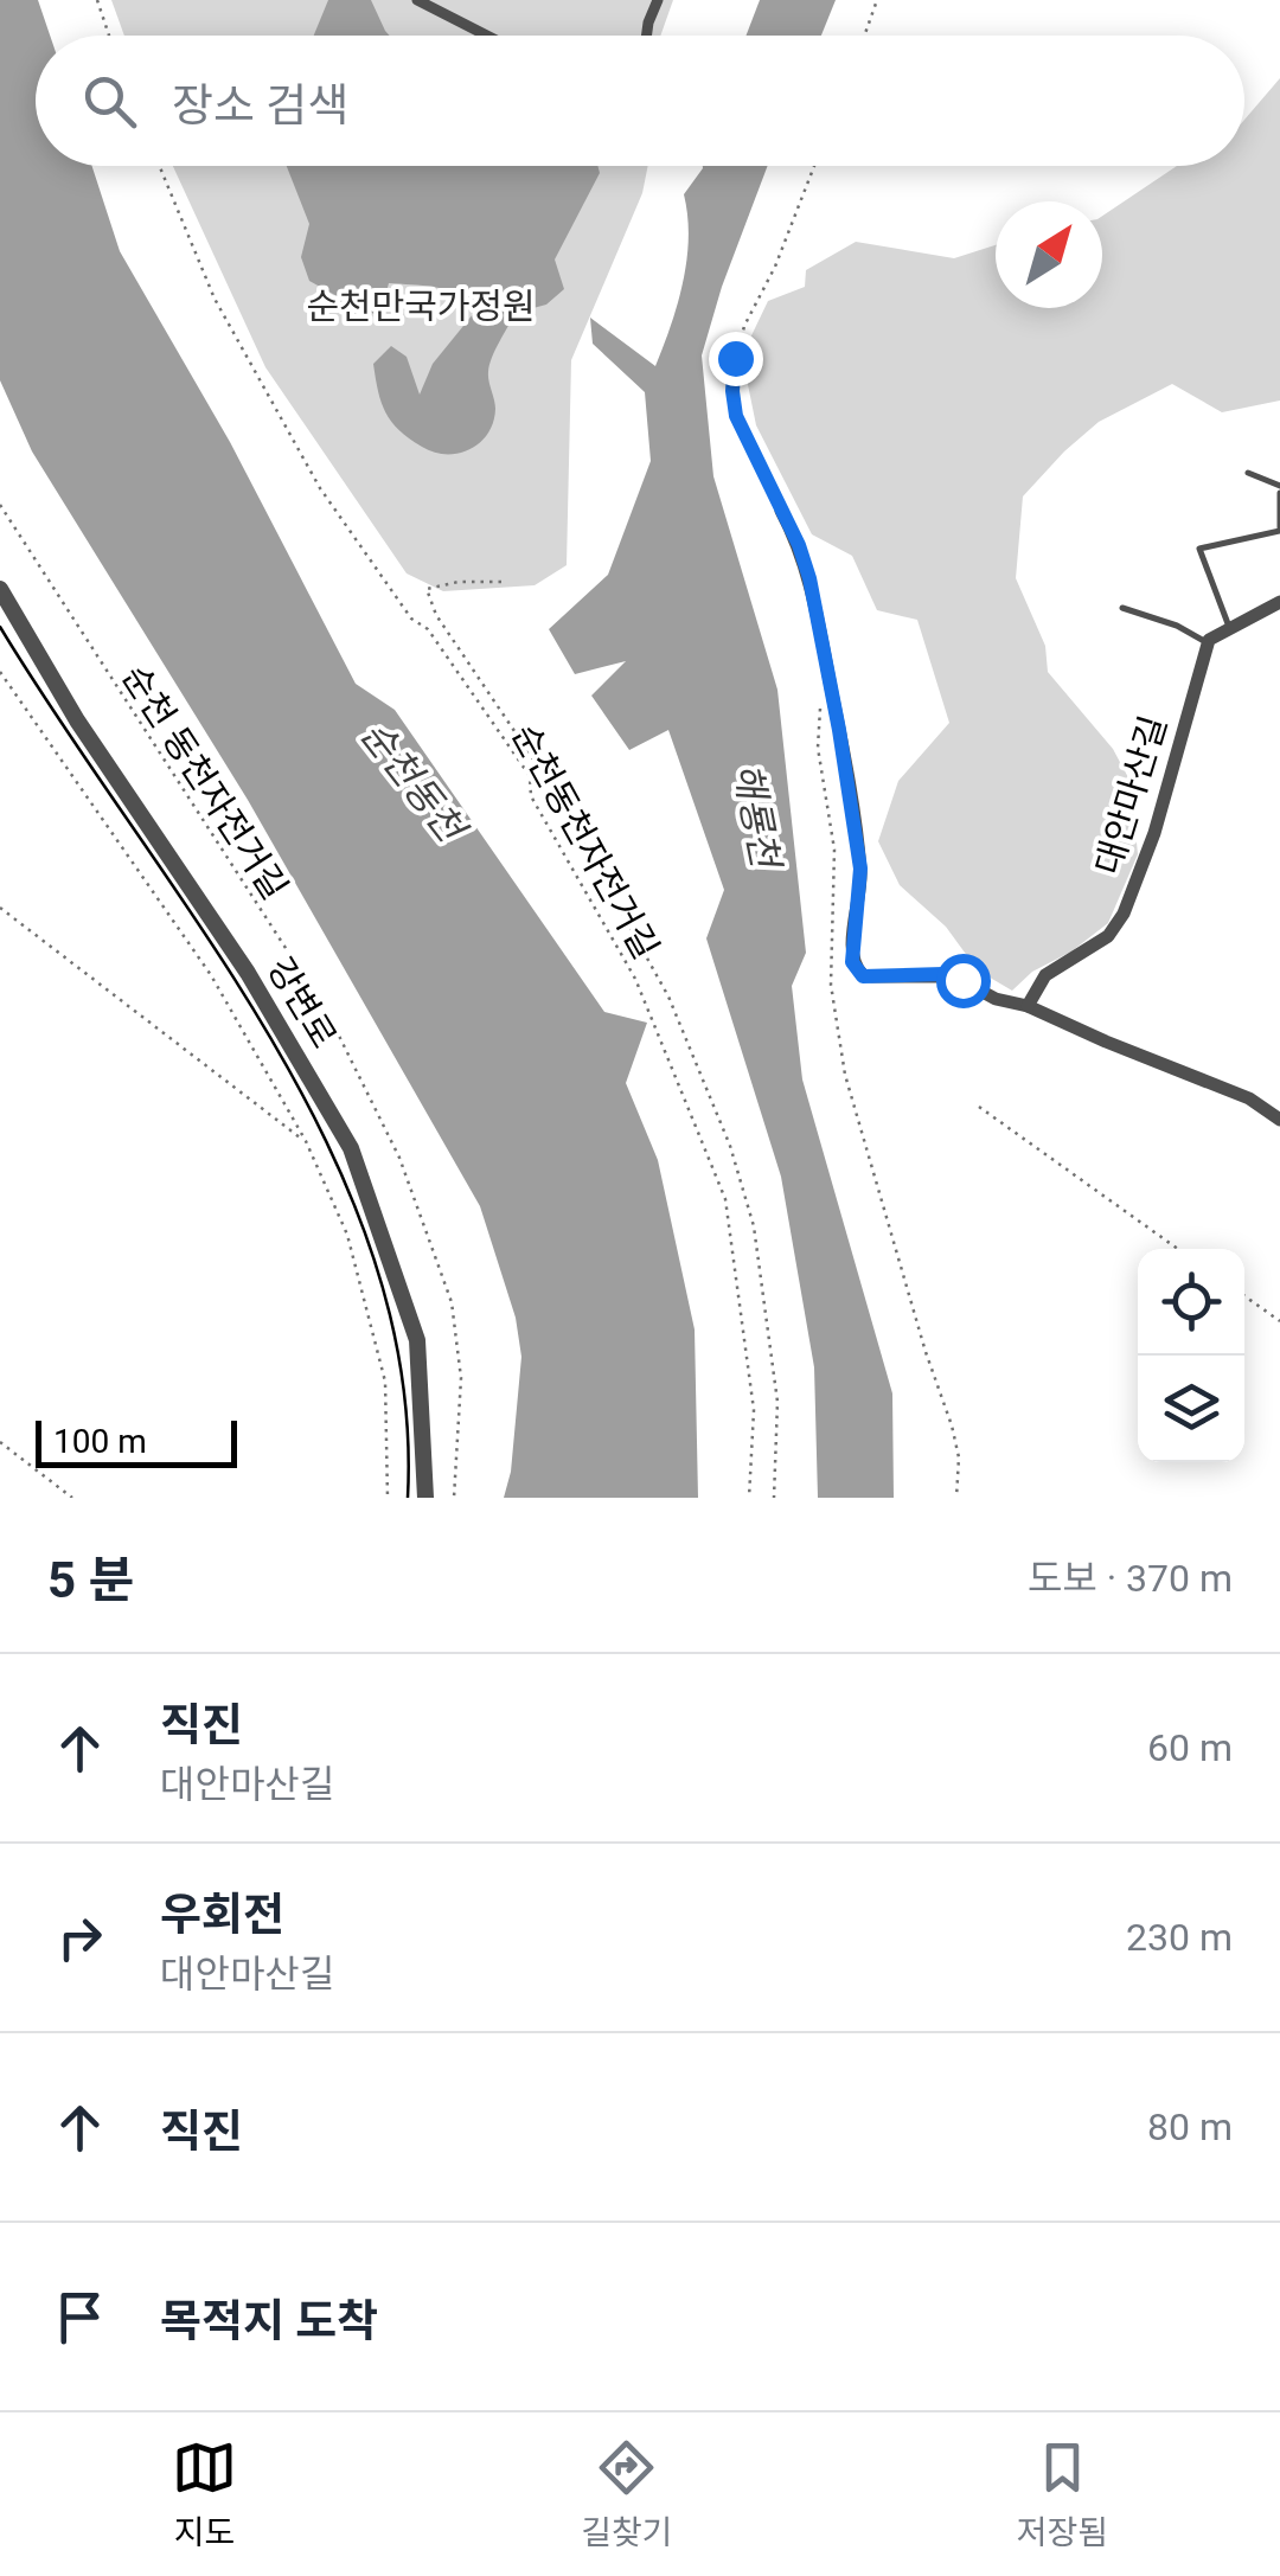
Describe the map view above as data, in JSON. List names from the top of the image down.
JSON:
{
  "streets": {
    "street": ["대안마산길", "강변로"],
    "path": ["순천 동천자전거길", "순천동천자전거길"]
  },
  "water": ["순천동천", "해룡천"],
  "parks": ["순천만국가정원"],
  "scale_bar": "100 m",
  "north": "top right",
  "page": {
    "search": "장소 검색",
    "scale": "100 m",
    "heading": ["5 분", "도보 · 370 m"],
    "list": [
      ["직진", "대안마산길", "60 m"],
      ["우회전", "대안마산길", "230 m"],
      ["직진", "80 m"],
      "목적지 도착"
    ],
    "nav": ["지도", "길찾기", "저장됨"]
  }
}
